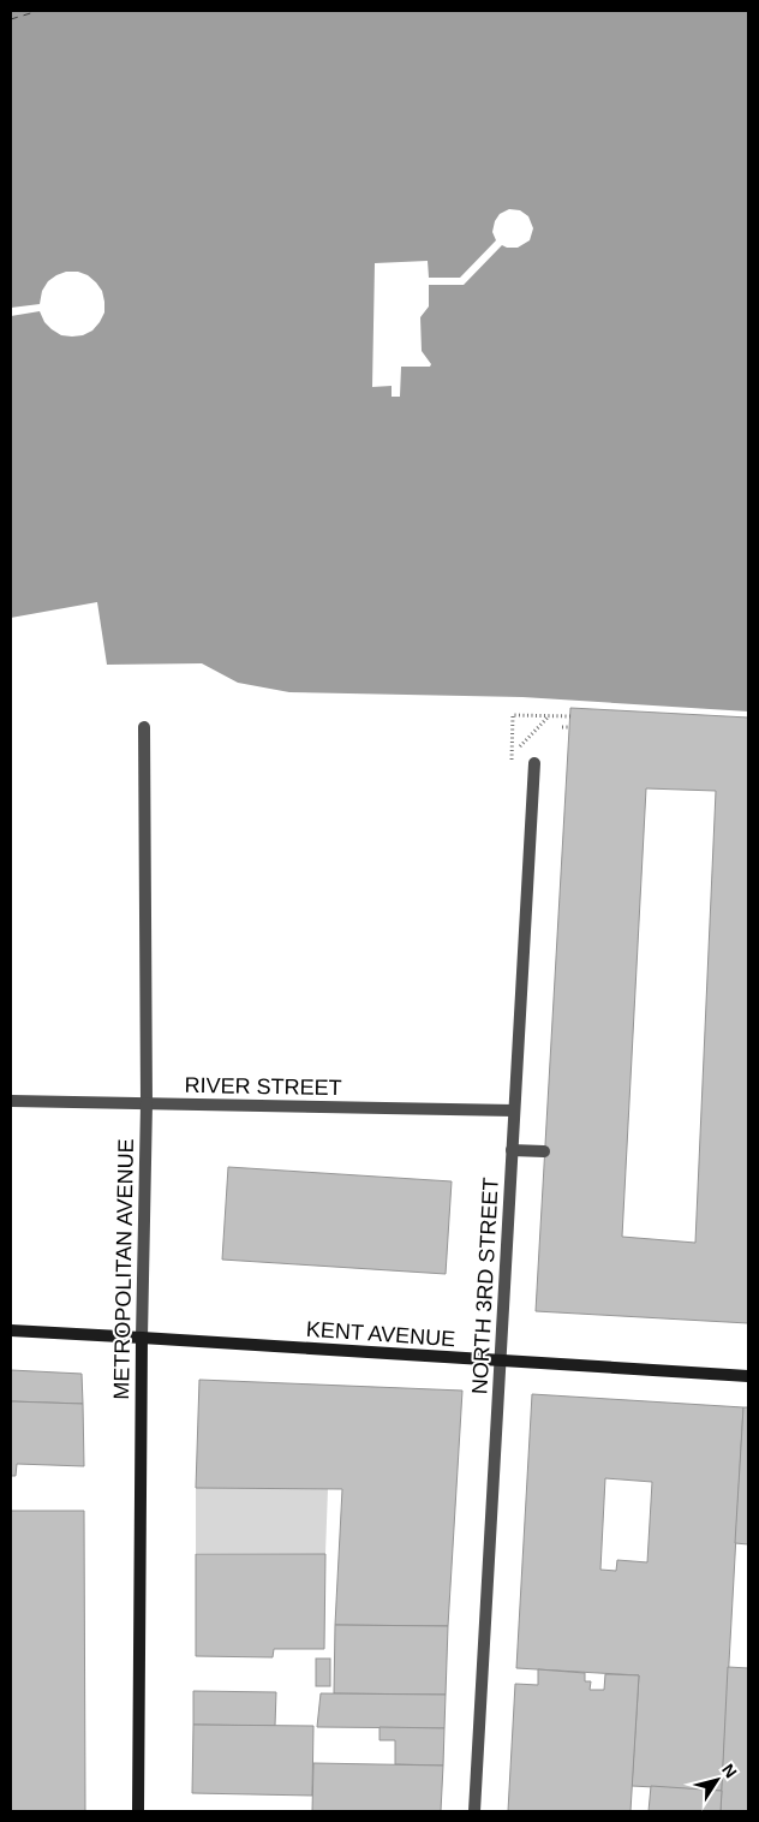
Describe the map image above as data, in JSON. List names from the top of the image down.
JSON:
{
  "streets": {
    "main road": ["METROPOLITAN AVENUE", "KENT AVENUE"],
    "street": ["RIVER STREET", "NORTH 3RD STREET"]
  },
  "crossings": [
    ["RIVER STREET", "METROPOLITAN AVENUE"],
    ["RIVER STREET", "NORTH 3RD STREET"],
    ["METROPOLITAN AVENUE", "KENT AVENUE"],
    ["NORTH 3RD STREET", "KENT AVENUE"]
  ],
  "north": "top right"
}
